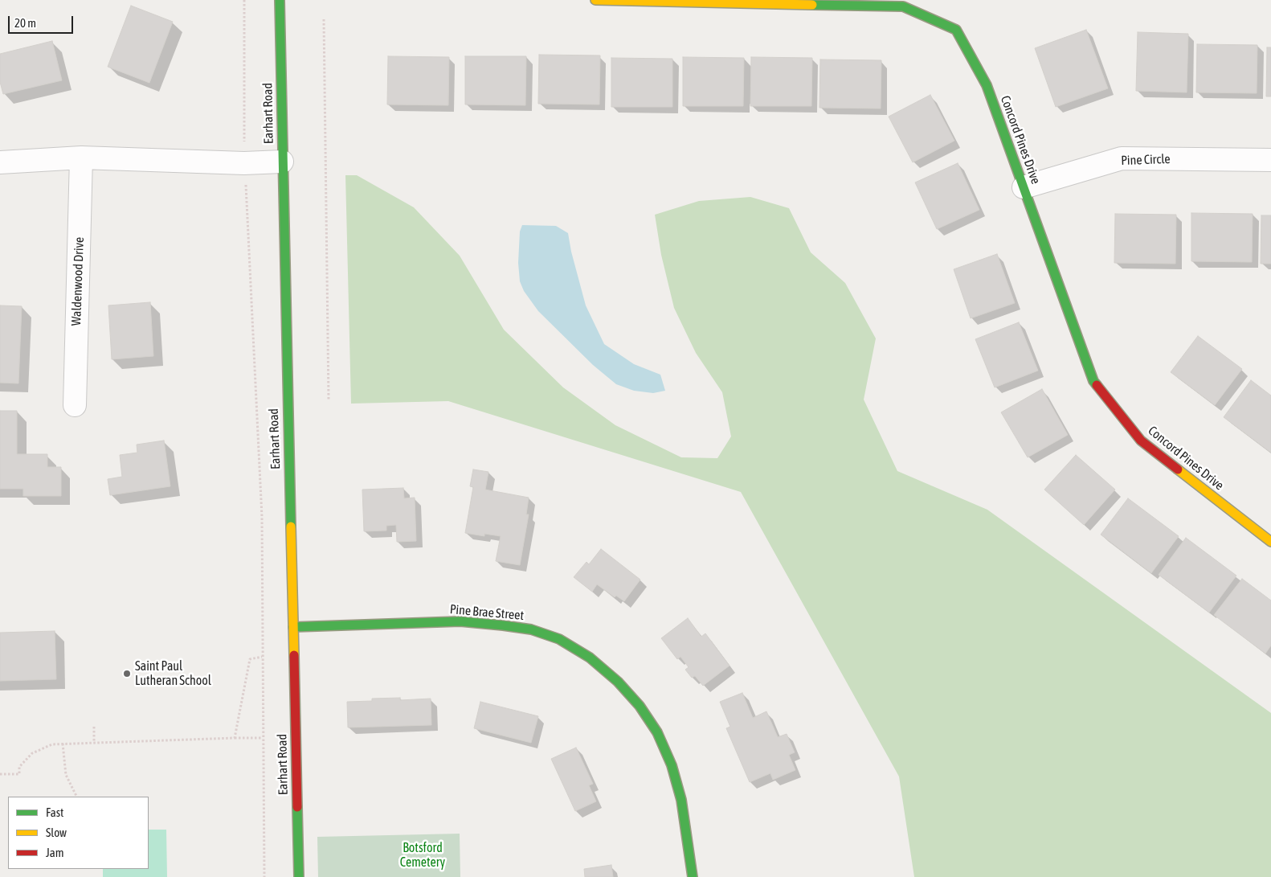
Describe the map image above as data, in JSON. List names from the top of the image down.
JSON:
{
  "streets": {
    "street": [
      "Earhart Road",
      "Concord Pines Drive",
      "Pine Circle",
      "Waldenwood Drive",
      "Pine Brae Street"
    ]
  },
  "crossings": [
    ["Earhart Road", "Pine Brae Street"],
    ["Concord Pines Drive", "Pine Circle"]
  ],
  "parks": ["Botsford Cemetery"],
  "places": ["Saint Paul Lutheran School"],
  "legend": ["Fast", "Slow", "Jam"],
  "scale_bar": "20 m"
}
